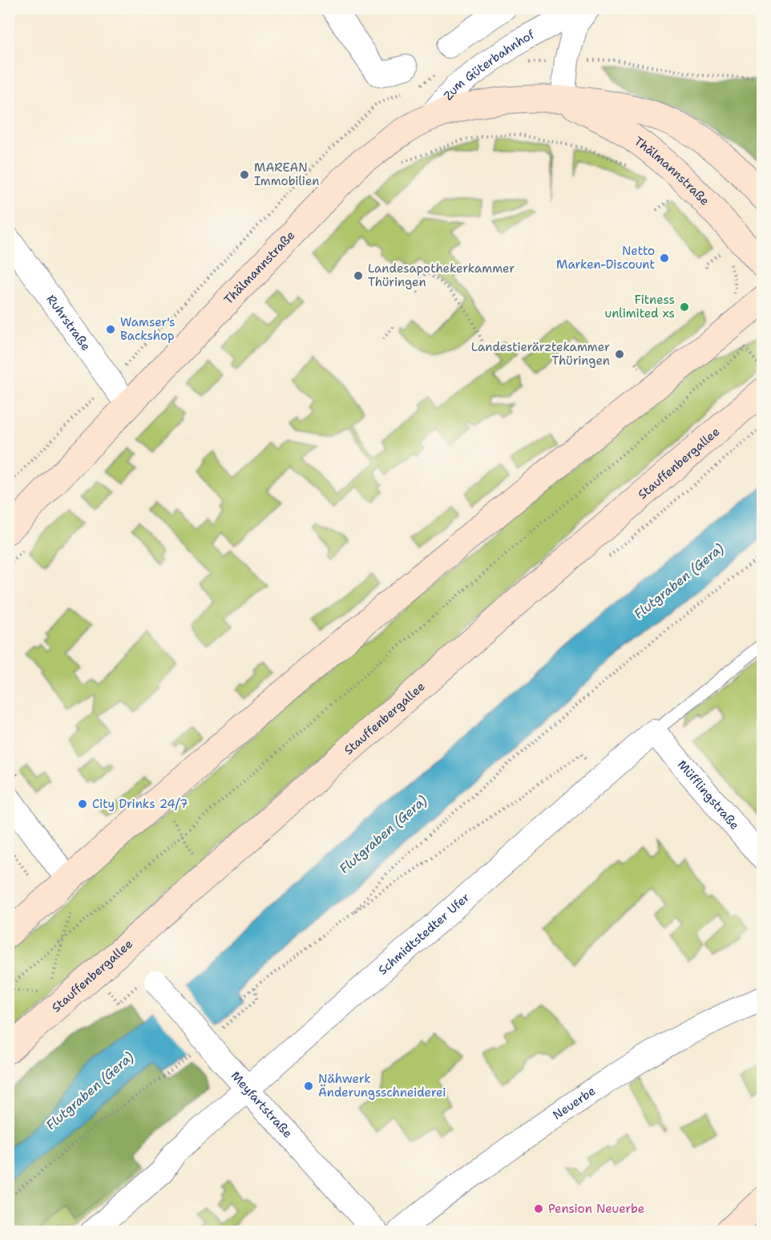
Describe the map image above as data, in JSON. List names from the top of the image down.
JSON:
{
  "streets": {
    "main road": ["Thälmannstraße", "Stauffenbergallee"],
    "street": [
      "Zum Güterbahnhof",
      "Ruhrstraße",
      "Müfflingstraße",
      "Schmidtstedter Ufer",
      "Neuerbe",
      "Meyfartstraße"
    ]
  },
  "crossings": [
    ["Zum Güterbahnhof", "Thälmannstraße"],
    ["Thälmannstraße", "Ruhrstraße"],
    ["Müfflingstraße", "Schmidtstedter Ufer"],
    ["Schmidtstedter Ufer", "Meyfartstraße"]
  ],
  "water": ["Flutgraben (Gera)"],
  "places": [
    "MAREAN Immobilien",
    "Netto Marken-Discount",
    "Landesapothekerkammer Thüringen",
    "Fitness unlimited xs",
    "Wamser's Backshop",
    "Landestierärztekammer Thüringen",
    "City Drinks 24/7",
    "Nähwerk Änderungsschneiderei",
    "Pension Neuerbe"
  ]
}
